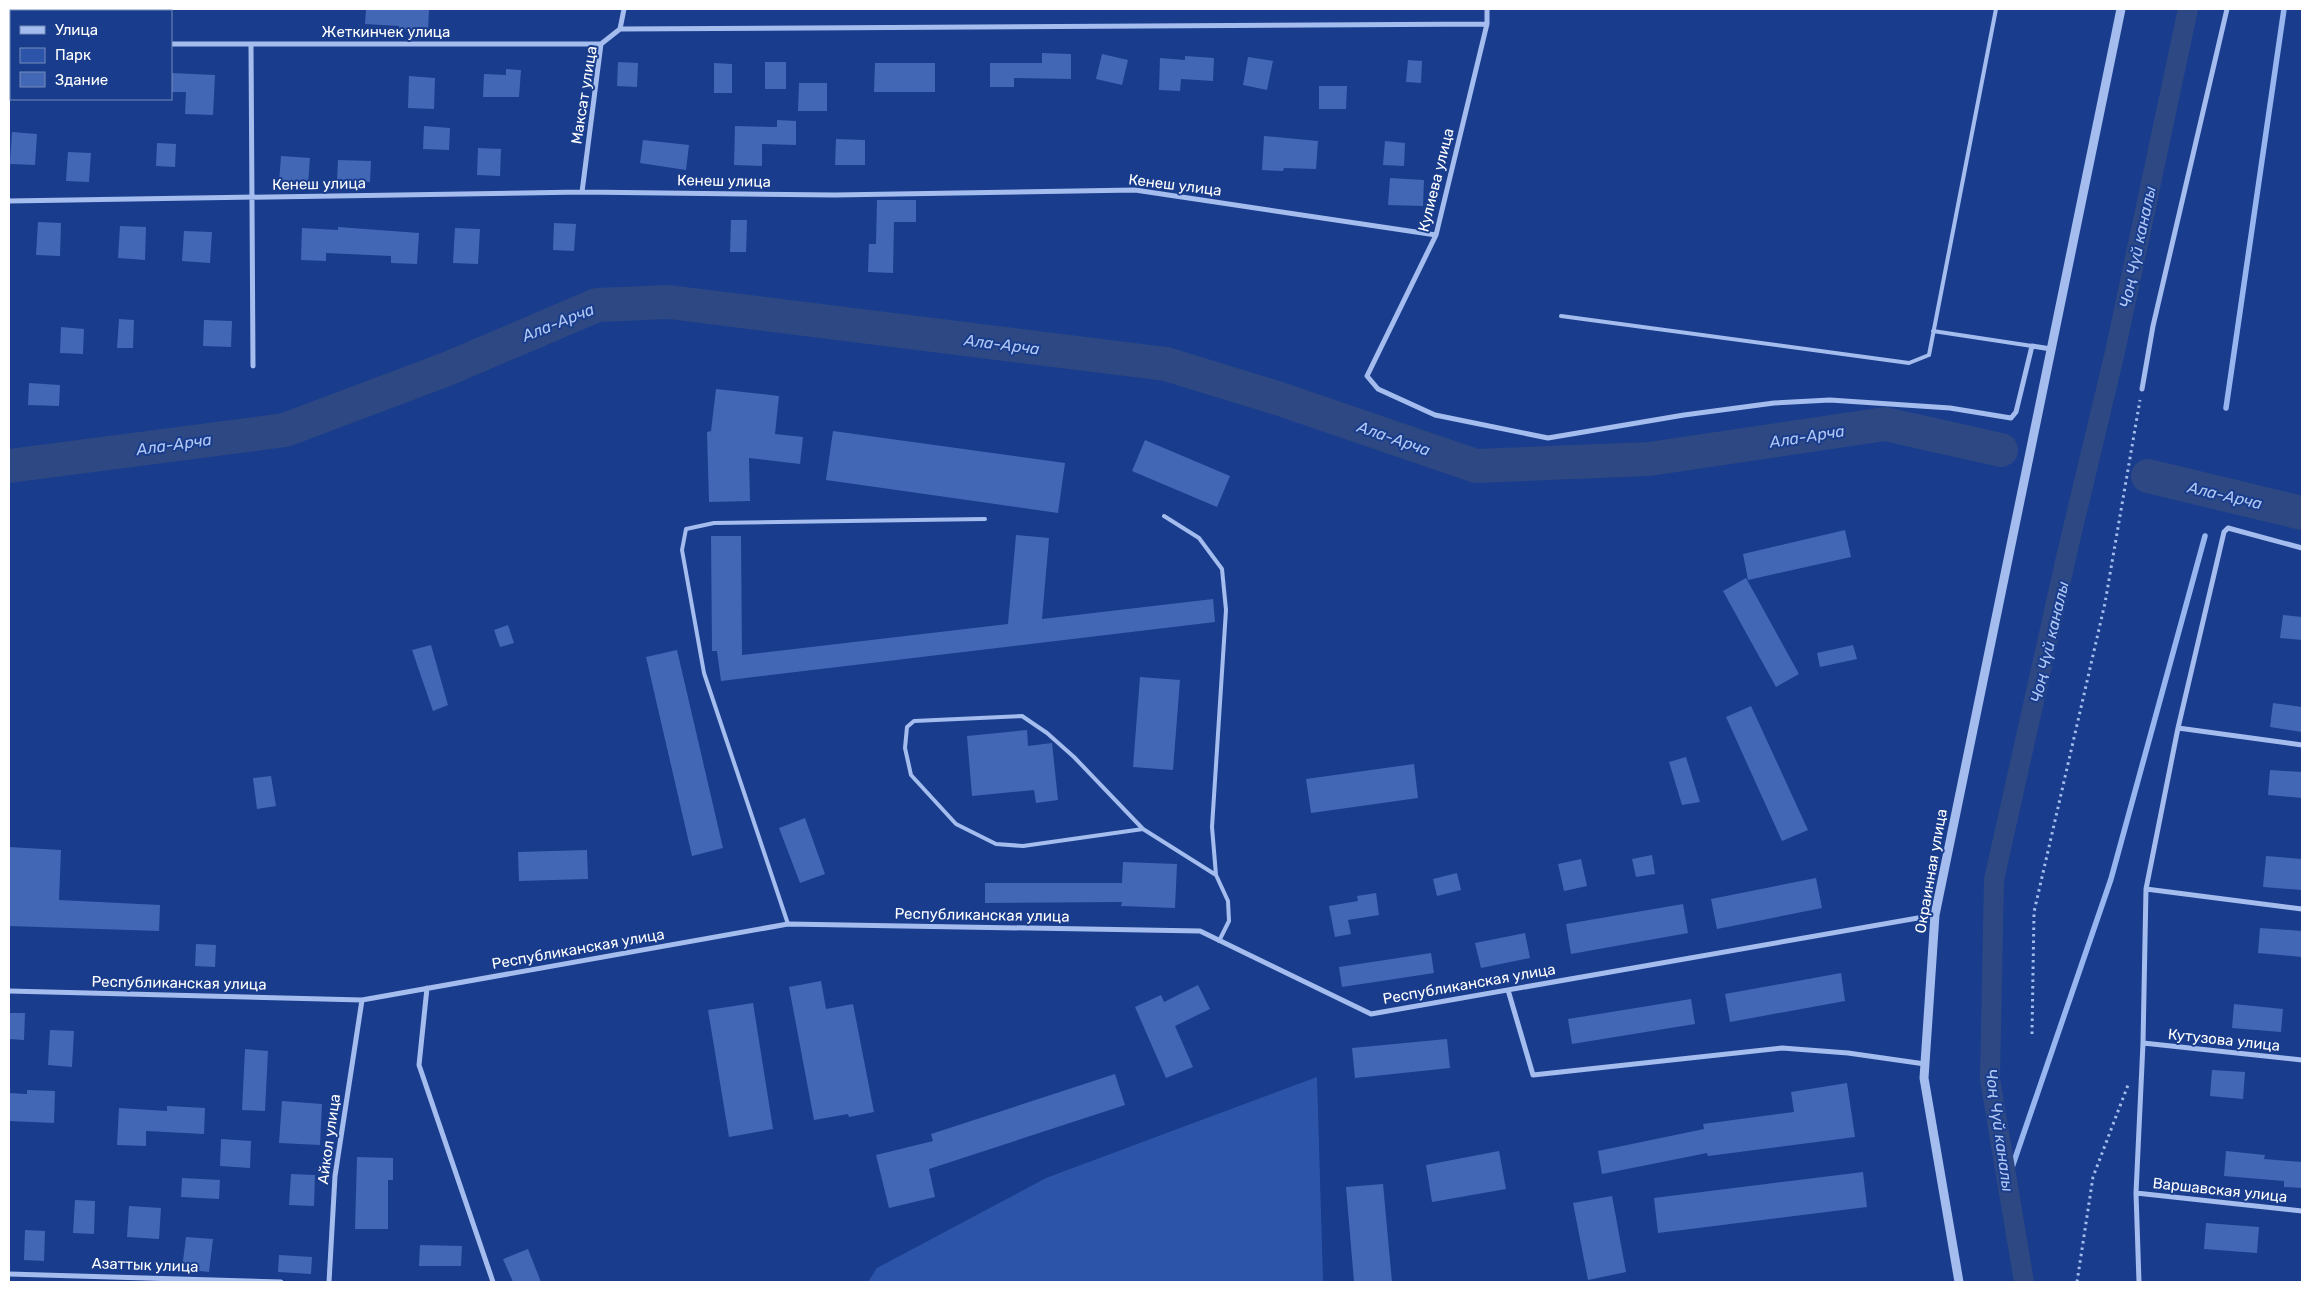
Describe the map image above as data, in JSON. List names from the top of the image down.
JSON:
{
  "streets": {
    "street": [
      "Жеткинчек улица",
      "Максат улица",
      "Кулиева улица",
      "Кенеш улица",
      "Окраинная улица",
      "Республиканская улица",
      "Кутузова улица",
      "Айкол улица",
      "Варшавская улица",
      "Азаттык улица"
    ]
  },
  "crossings": [
    ["Жеткинчек улица", "Максат улица"],
    ["Максат улица", "Кенеш улица"],
    ["Кулиева улица", "Кенеш улица"],
    ["Окраинная улица", "Республиканская улица"],
    ["Республиканская улица", "Айкол улица"]
  ],
  "water": ["Чоң Чүй каналы", "Ала-Арча"],
  "legend": ["Улица", "Парк", "Здание"]
}
